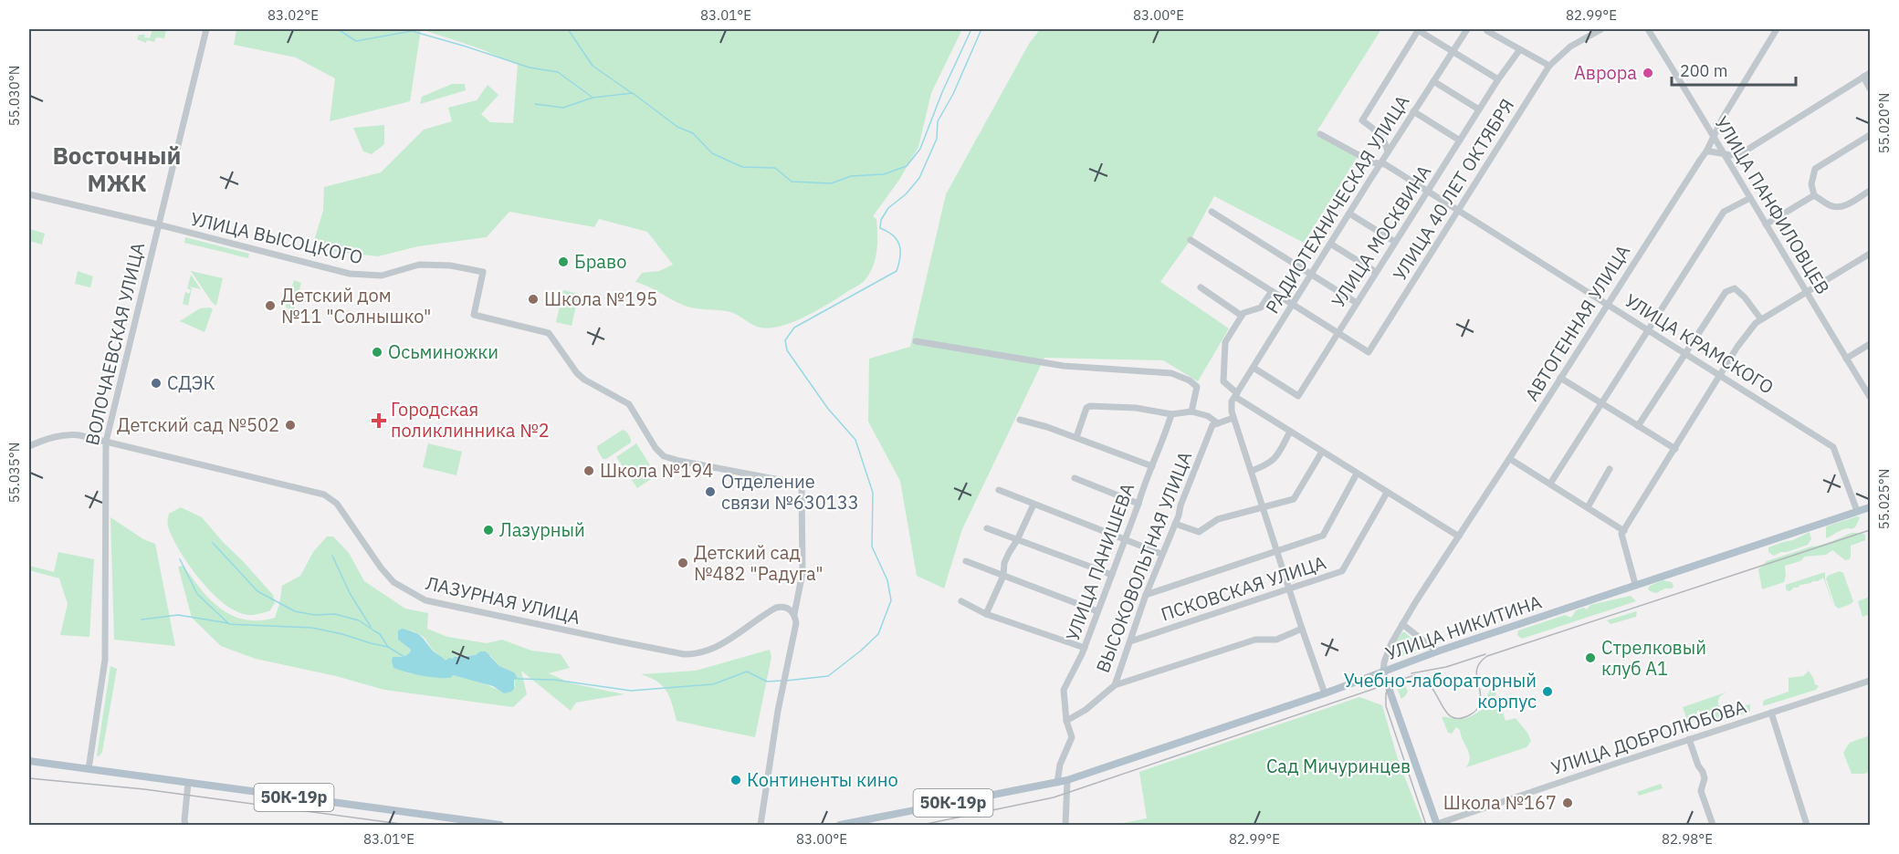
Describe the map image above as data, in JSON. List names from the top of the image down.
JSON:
{
  "streets": {
    "main road": ["УЛИЦА НИКИТИНА", "50К-19р"],
    "street": [
      "УЛИЦА 40 ЛЕТ ОКТЯБРЯ",
      "РАДИОТЕХНИЧЕСКАЯ УЛИЦА",
      "УЛИЦА ПАНФИЛОВЦЕВ",
      "УЛИЦА МОСКВИНА",
      "УЛИЦА ВЫСОЦКОГО",
      "АВТОГЕННАЯ УЛИЦА",
      "ВОЛОЧАЕВСКАЯ УЛИЦА",
      "УЛИЦА КРАМСКОГО",
      "УЛИЦА ПАНИШЕВА",
      "ВЫСОКОВОЛЬТНАЯ УЛИЦА",
      "ПСКОВСКАЯ УЛИЦА",
      "ЛАЗУРНАЯ УЛИЦА",
      "УЛИЦА ДОБРОЛЮБОВА"
    ]
  },
  "crossings": [
    ["УЛИЦА 40 ЛЕТ ОКТЯБРЯ", "УЛИЦА МОСКВИНА"],
    ["УЛИЦА 40 ЛЕТ ОКТЯБРЯ", "УЛИЦА КРАМСКОГО"],
    ["РАДИОТЕХНИЧЕСКАЯ УЛИЦА", "УЛИЦА МОСКВИНА"],
    ["РАДИОТЕХНИЧЕСКАЯ УЛИЦА", "УЛИЦА КРАМСКОГО"],
    ["УЛИЦА ПАНФИЛОВЦЕВ", "АВТОГЕННАЯ УЛИЦА"],
    ["УЛИЦА МОСКВИНА", "УЛИЦА КРАМСКОГО"],
    ["УЛИЦА ВЫСОЦКОГО", "ВОЛОЧАЕВСКАЯ УЛИЦА"],
    ["УЛИЦА ВЫСОЦКОГО", "ЛАЗУРНАЯ УЛИЦА"],
    ["АВТОГЕННАЯ УЛИЦА", "УЛИЦА КРАМСКОГО"],
    ["АВТОГЕННАЯ УЛИЦА", "УЛИЦА НИКИТИНА"],
    ["ВОЛОЧАЕВСКАЯ УЛИЦА", "ЛАЗУРНАЯ УЛИЦА"],
    ["ВОЛОЧАЕВСКАЯ УЛИЦА", "50К-19р"],
    ["УЛИЦА КРАМСКОГО", "УЛИЦА НИКИТИНА"],
    ["УЛИЦА ПАНИШЕВА", "ВЫСОКОВОЛЬТНАЯ УЛИЦА"],
    ["ВЫСОКОВОЛЬТНАЯ УЛИЦА", "ПСКОВСКАЯ УЛИЦА"],
    ["УЛИЦА НИКИТИНА", "50К-19р"]
  ],
  "districts": ["Восточный МЖК"],
  "parks": ["Сад Мичуринцев"],
  "places": {
    "other": [
      "Аврора",
      "Браво",
      "Школа №195",
      "Детский дом №11 \"Солнышко\"",
      "Осьминожки",
      "СДЭК",
      "Детский сад №502",
      "Школа №194",
      "Отделение связи №630133",
      "Лазурный",
      "Детский сад №482 \"Радуга\"",
      "Стрелковый клуб А1",
      "Учебно-лабораторный корпус",
      "Континенты кино",
      "Школа №167"
    ],
    "health": ["Городская поликлинника №2"]
  },
  "scale_bar": "200 m",
  "coordinates": [
    "83.02°E",
    "83.01°E",
    "83.00°E",
    "82.99°E",
    "55.030°N",
    "55.020°N",
    "55.035°N",
    "55.025°N",
    "82.98°E"
  ]
}
